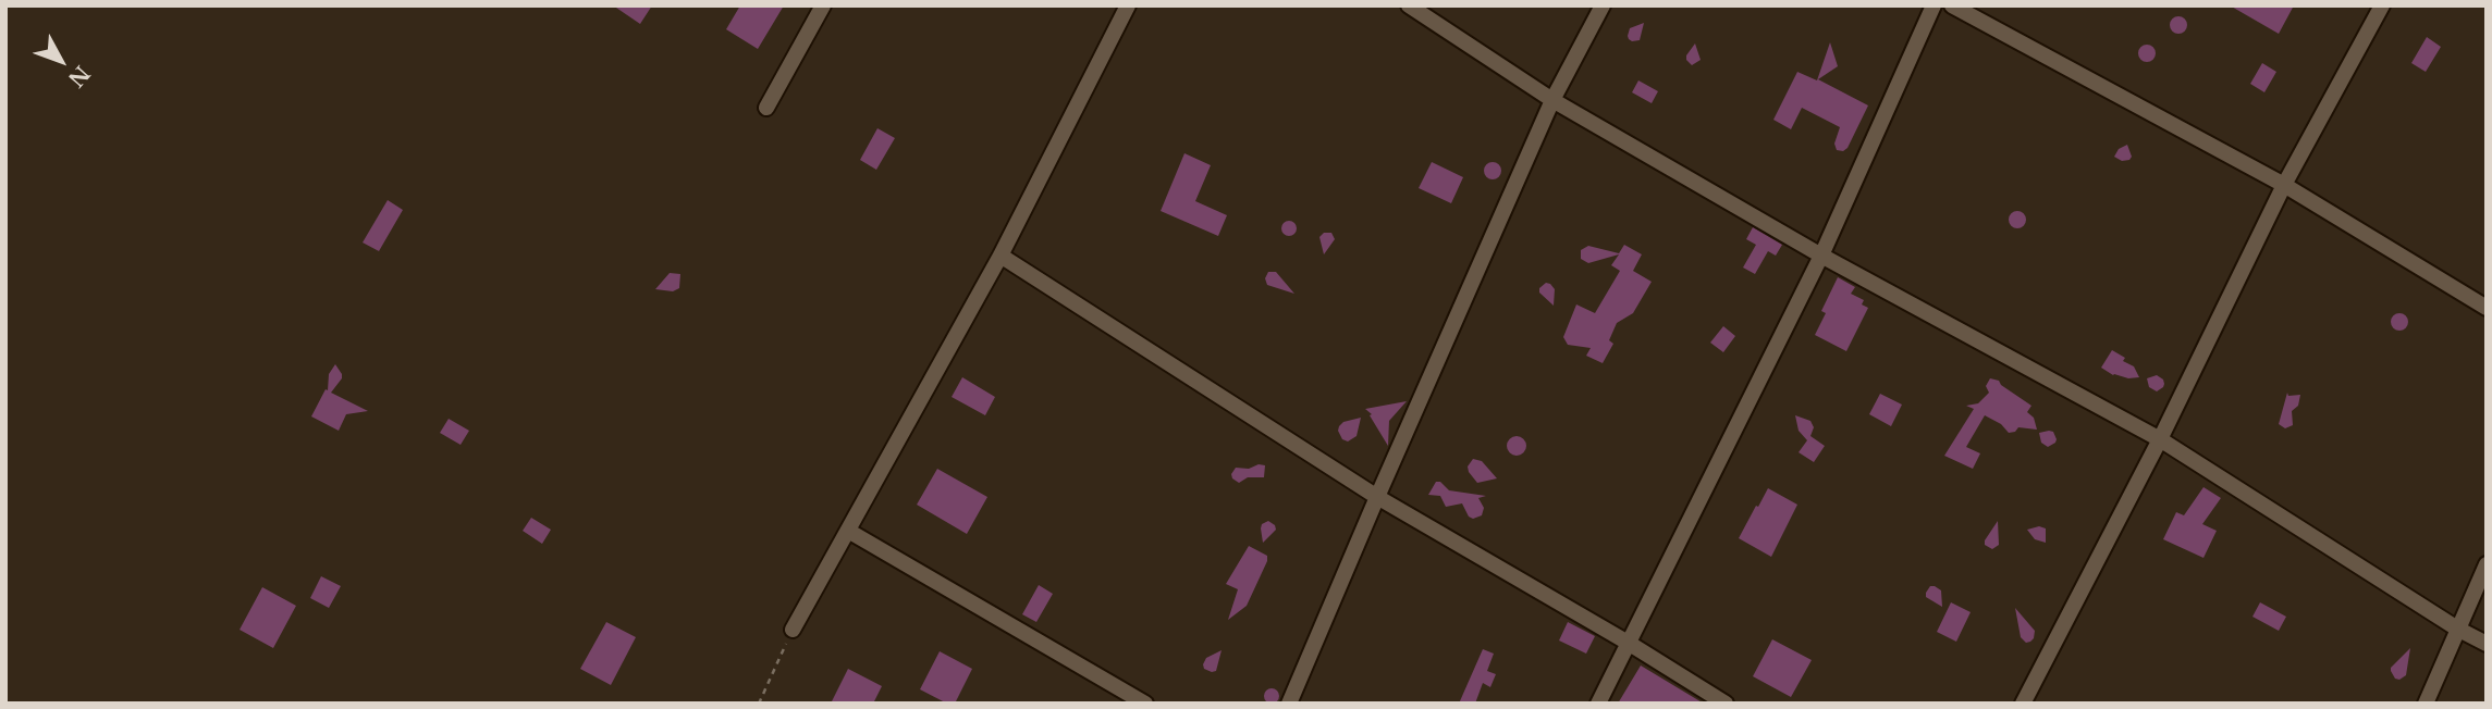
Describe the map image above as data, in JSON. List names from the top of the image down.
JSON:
{
  "north": "bottom right"
}
